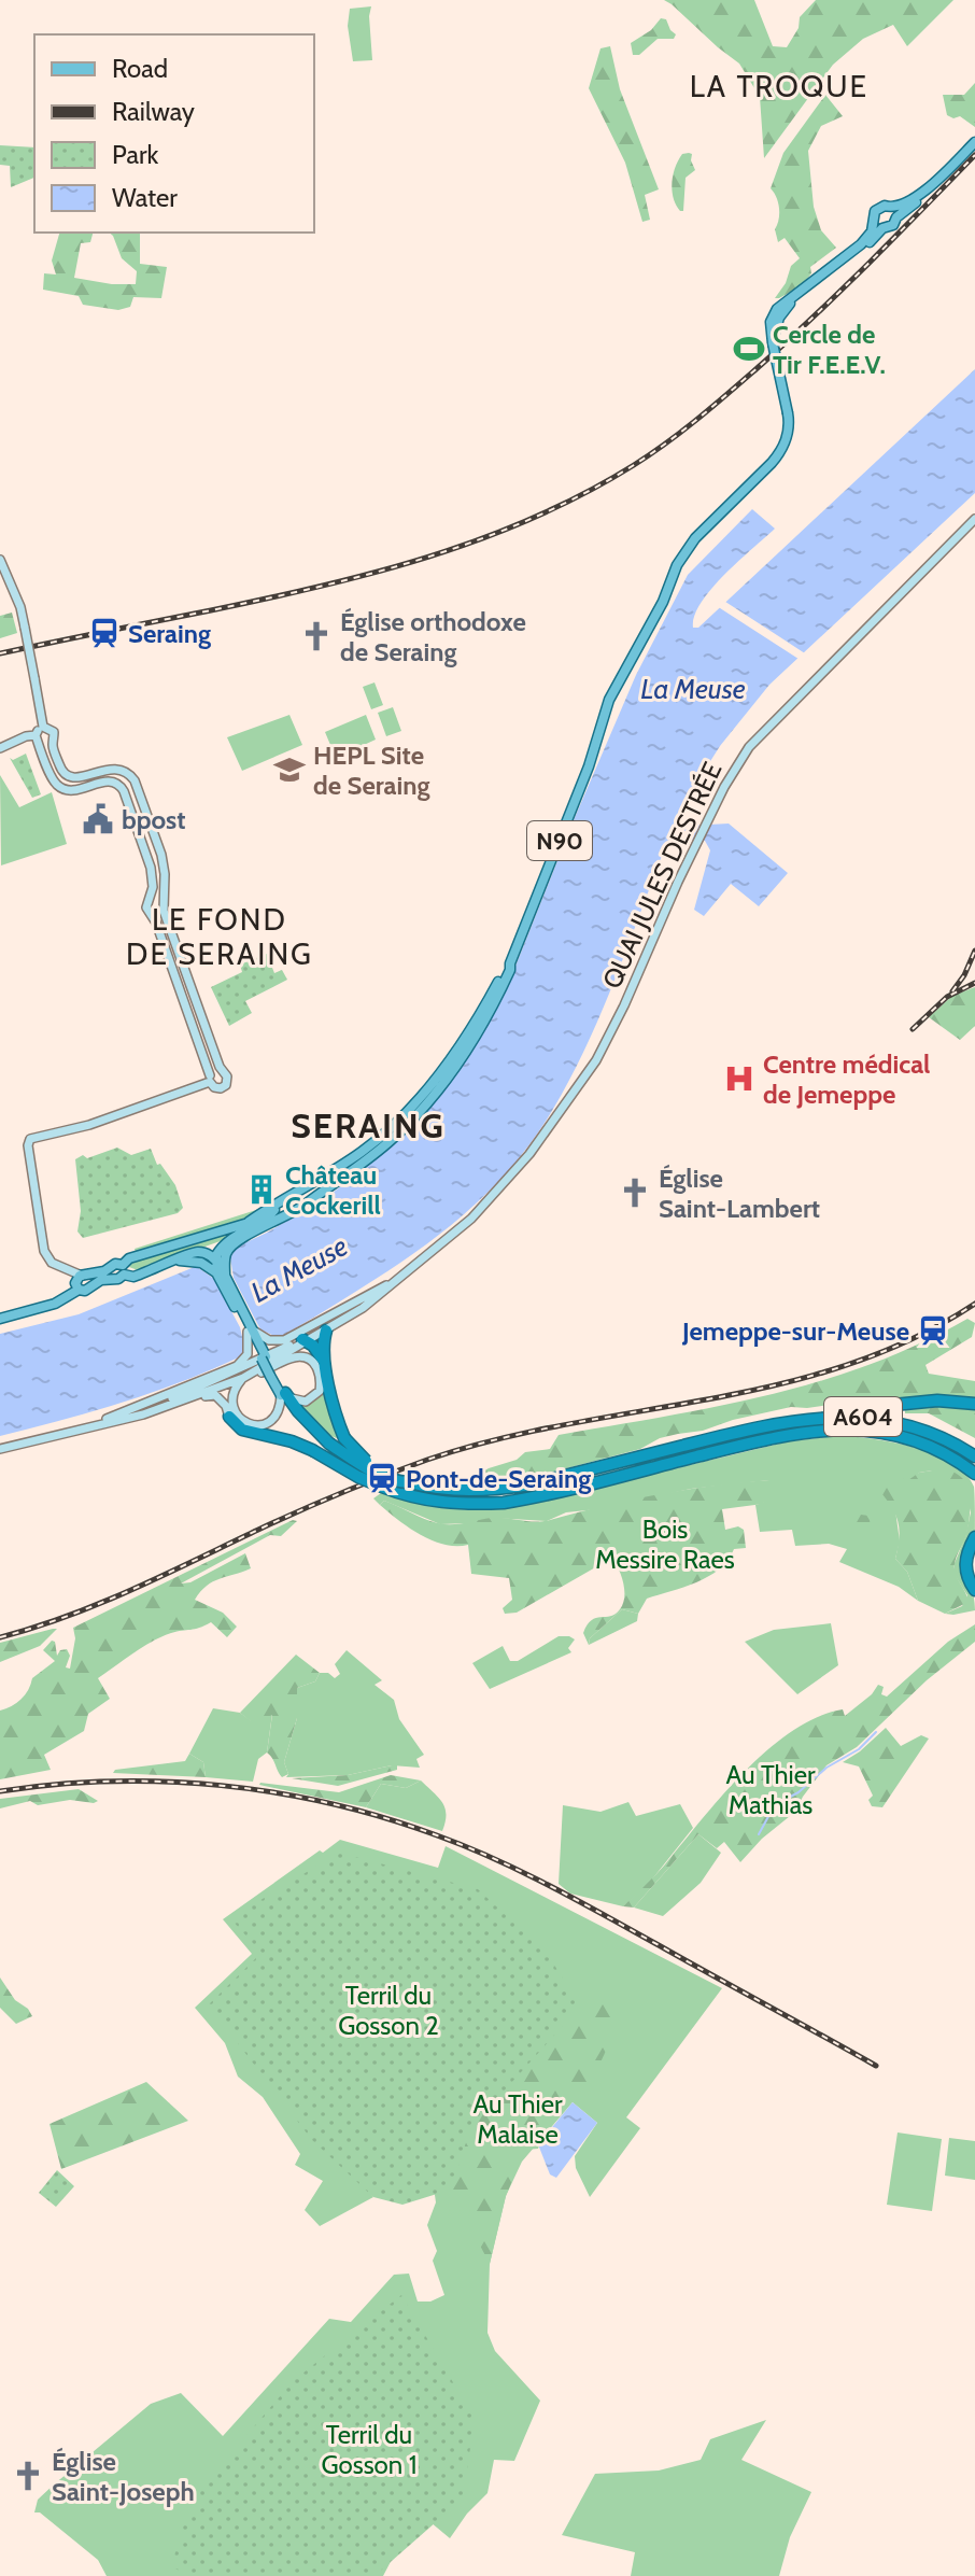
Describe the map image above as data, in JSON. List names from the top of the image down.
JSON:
{
  "streets": {
    "highway": ["A604"],
    "main road": ["N90", "QUAI JULES DESTRÉE"]
  },
  "crossings": [
    ["QUAI JULES DESTRÉE", "A604"]
  ],
  "districts": ["LA TROQUE", "LE FOND DE SERAING", "SERAING"],
  "water": ["La Meuse"],
  "parks": [
    "Bois Messire Raes",
    "Au Thier Mathias",
    "Terril du Gosson 2",
    "Au Thier Malaise",
    "Terril du Gosson 1"
  ],
  "places": {
    "sports": ["Cercle de Tir F.E.E.V."],
    "station": ["Seraing", "Jemeppe-sur-Meuse", "Pont-de-Seraing"],
    "church": ["Église orthodoxe de Seraing", "Église Saint-Lambert", "Église Saint-Joseph"],
    "school or university": ["HEPL Site de Seraing"],
    "public building": ["bpost"],
    "hospital": ["Centre médical de Jemeppe"],
    "building": ["Château Cockerill"]
  },
  "legend": [
    "Road",
    "Railway",
    "Park",
    "Water"
  ]
}
